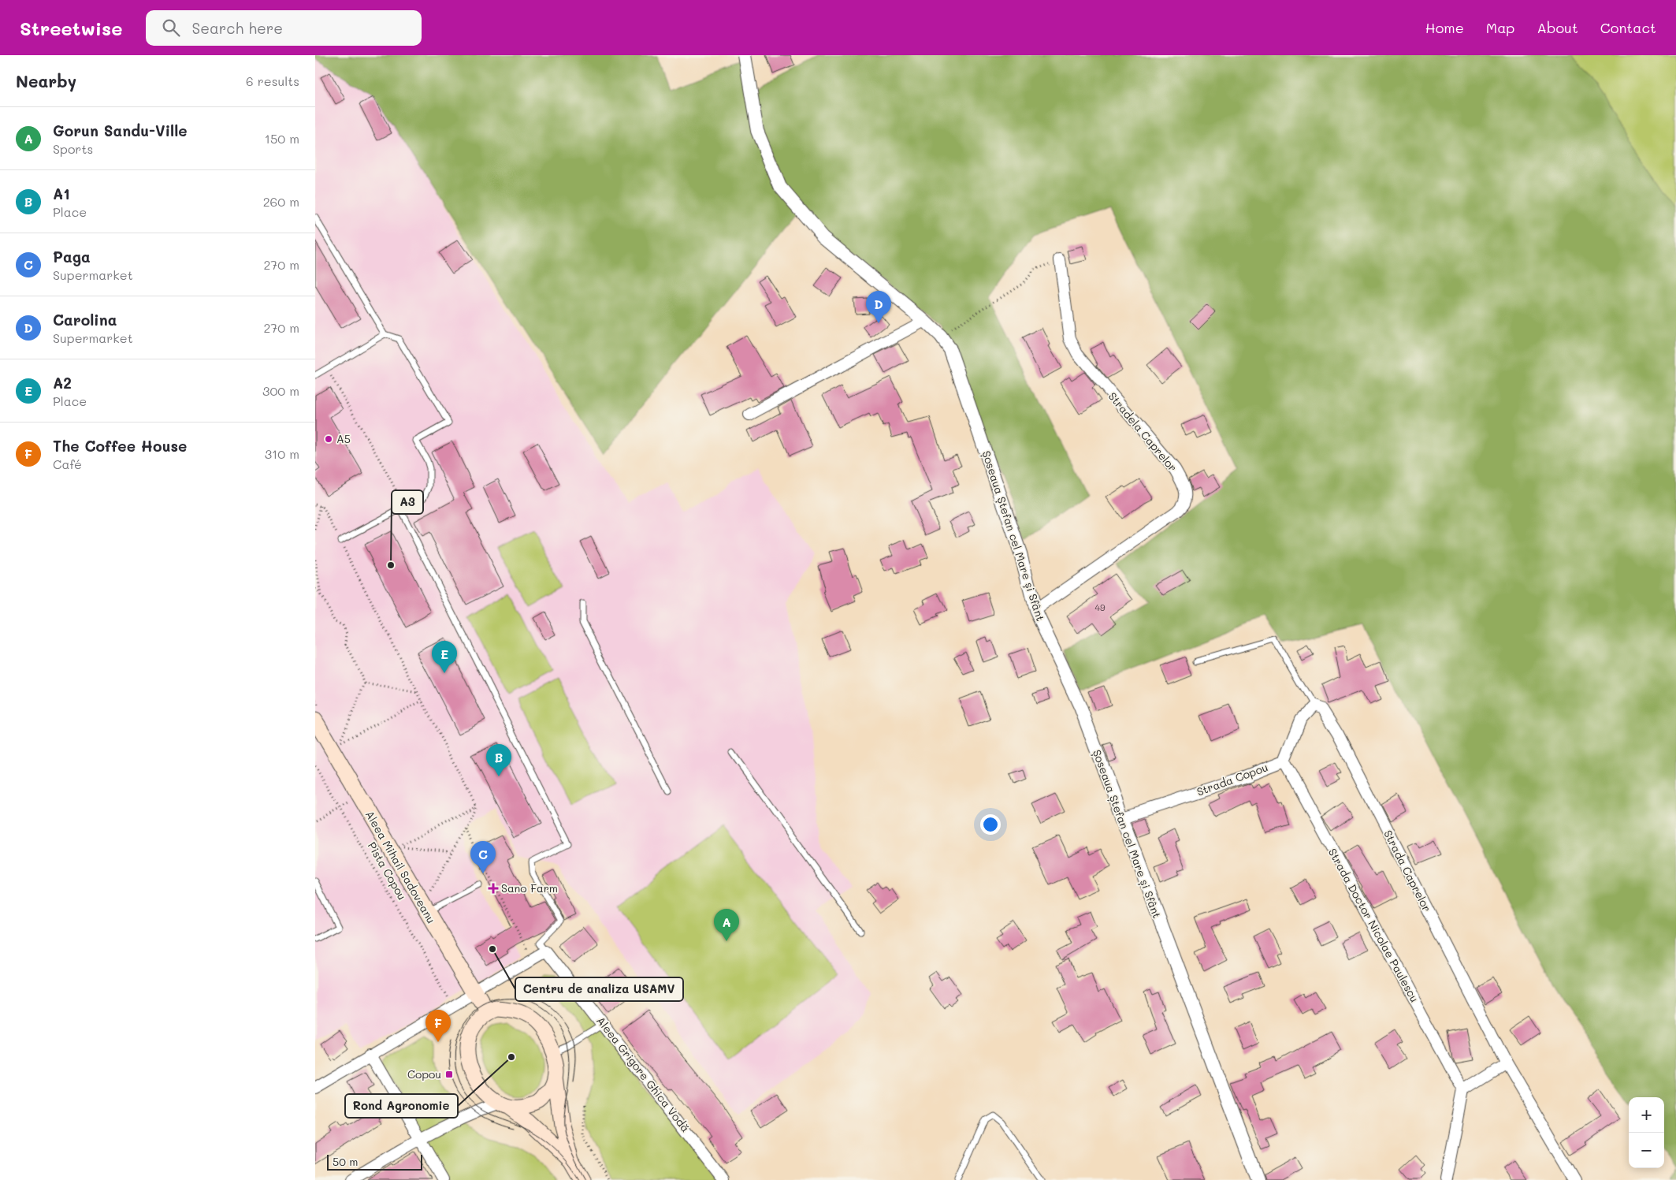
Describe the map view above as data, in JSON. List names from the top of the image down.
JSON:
{
  "streets": {
    "main road": ["Aleea Mihail Sadoveanu"],
    "street": [
      "Stradela Caprelor",
      "Șoseaua Ștefan cel Mare și Sfânt",
      "Strada Copou",
      "Strada Caprelor",
      "Strada Doctor Nicolae Paulescu",
      "Aleea Grigore Ghica Vodă"
    ],
    "path": ["Pista Copou"]
  },
  "crossings": [
    ["Stradela Caprelor", "Șoseaua Ștefan cel Mare și Sfânt"],
    ["Șoseaua Ștefan cel Mare și Sfânt", "Strada Copou"],
    ["Strada Copou", "Strada Doctor Nicolae Paulescu"]
  ],
  "places": {
    "other": [
      "A5",
      "A3",
      "Centru de analiza USAMV",
      "Rond Agronomie"
    ],
    "health": ["Sano Farm"],
    "transit": ["Copou"]
  },
  "house_numbers": ["49"],
  "scale_bar": "50 m",
  "page": {
    "header": "Streetwise",
    "search": "Search here",
    "nav": [
      "Home",
      "Map",
      "About",
      "Contact"
    ],
    "heading": ["Nearby", "6 results"],
    "list": [
      {
        "mark": "A",
        "name": "Gorun Sandu-Ville",
        "note": "Sports",
        "value": "150 m"
      },
      {
        "mark": "B",
        "name": "A1",
        "note": "Place",
        "value": "260 m"
      },
      {
        "mark": "C",
        "name": "Paga",
        "note": "Supermarket",
        "value": "270 m"
      },
      {
        "mark": "D",
        "name": "Carolina",
        "note": "Supermarket",
        "value": "270 m"
      },
      {
        "mark": "E",
        "name": "A2",
        "note": "Place",
        "value": "300 m"
      },
      {
        "mark": "F",
        "name": "The Coffee House",
        "note": "Café",
        "value": "310 m"
      }
    ],
    "pins": [
      "D",
      "E",
      "B",
      "C",
      "A",
      "F"
    ],
    "map_buttons": ["+", "−"],
    "scale": "50 m"
  }
}
